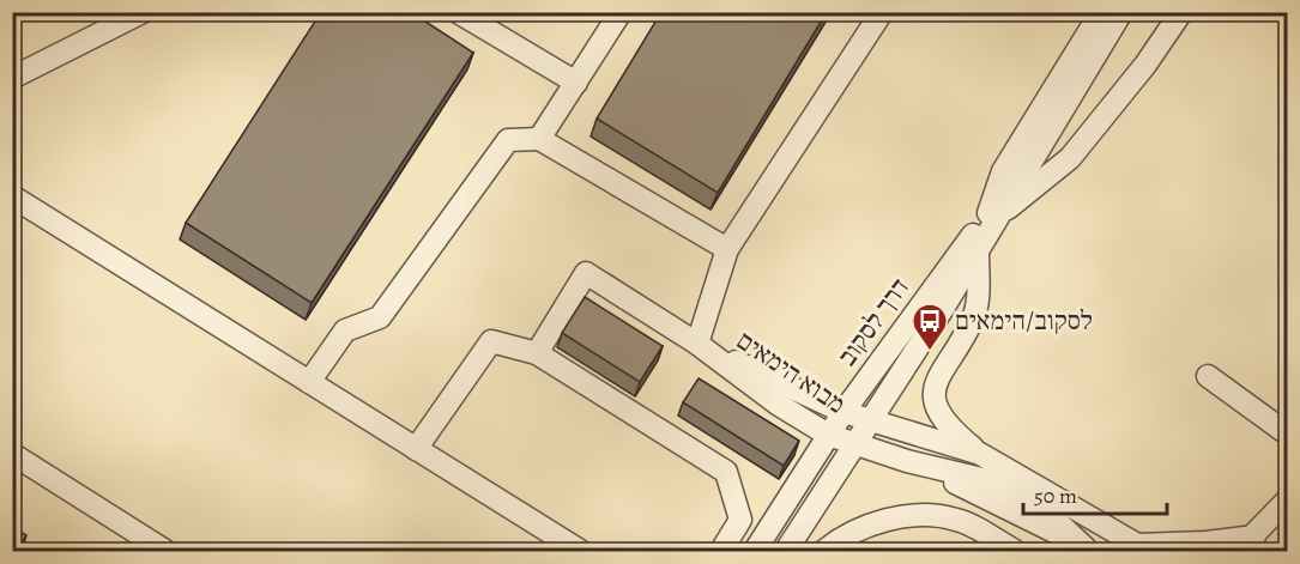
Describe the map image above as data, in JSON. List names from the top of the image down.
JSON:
{
  "streets": {
    "street": ["דרך לסקוב", "מבוא הימאים"]
  },
  "crossings": [
    ["דרך לסקוב", "מבוא הימאים"]
  ],
  "places": {
    "bus stop": ["לסקוב/הימאים"]
  },
  "scale_bar": "50 m"
}
